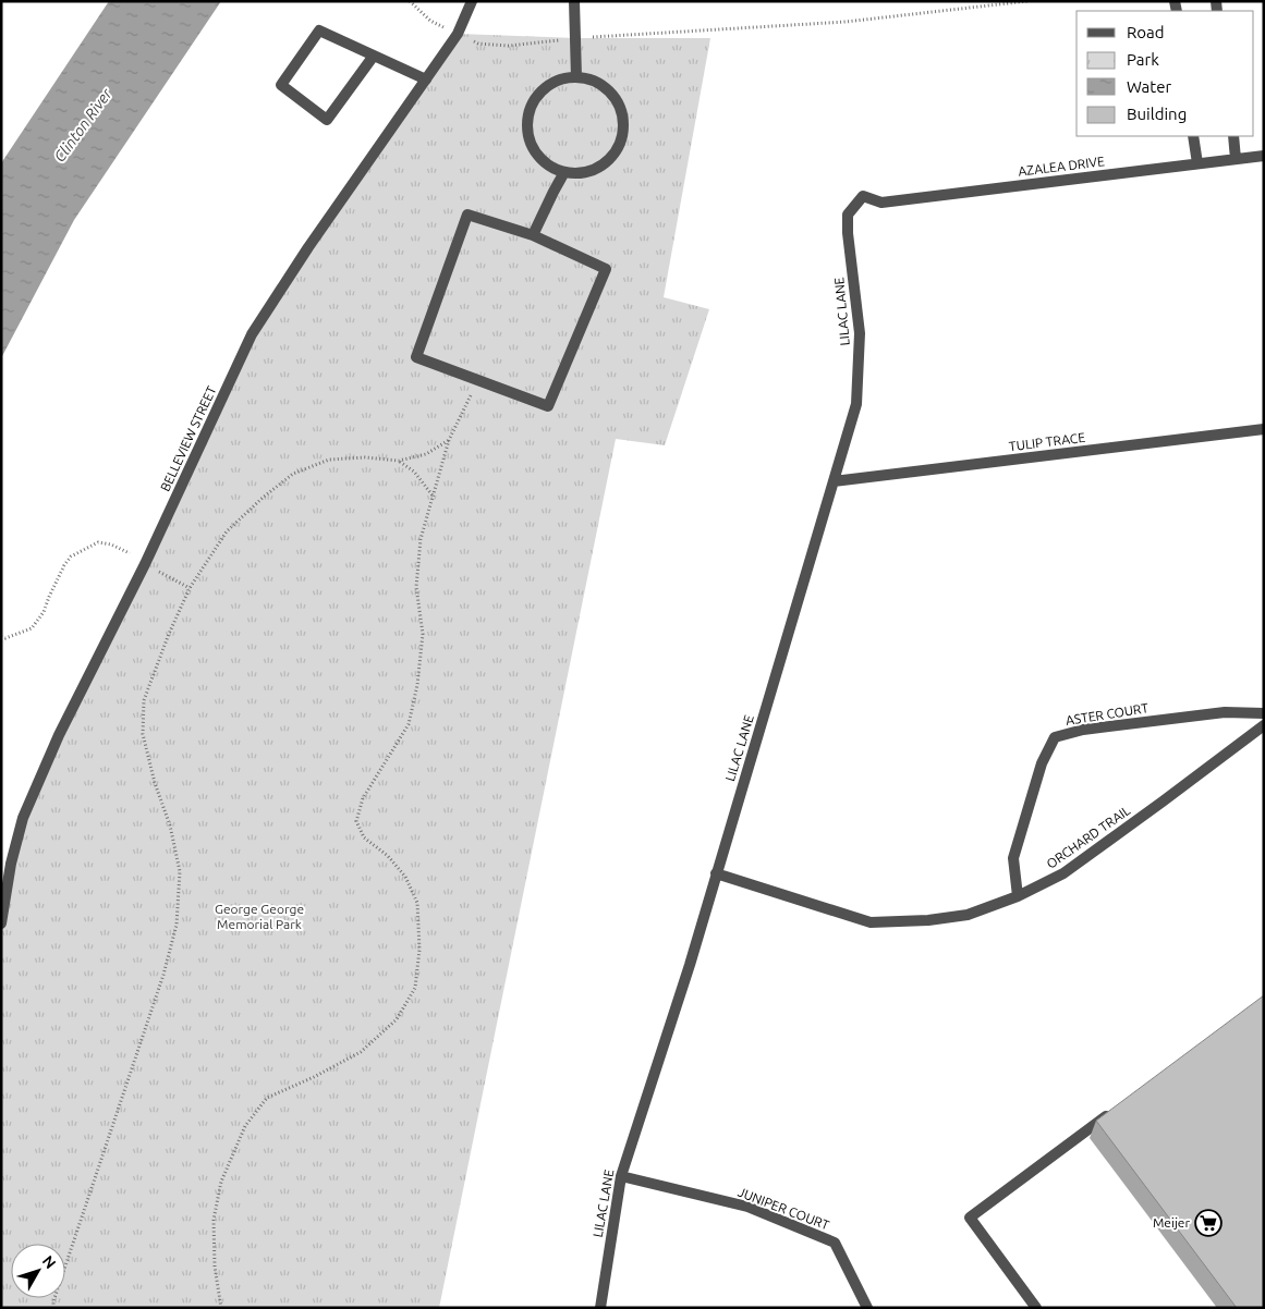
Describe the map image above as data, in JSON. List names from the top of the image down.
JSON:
{
  "streets": {
    "street": [
      "AZALEA DRIVE",
      "LILAC LANE",
      "BELLEVIEW STREET",
      "TULIP TRACE",
      "ASTER COURT",
      "ORCHARD TRAIL",
      "JUNIPER COURT"
    ]
  },
  "crossings": [
    ["AZALEA DRIVE", "LILAC LANE"],
    ["LILAC LANE", "TULIP TRACE"],
    ["LILAC LANE", "ORCHARD TRAIL"],
    ["LILAC LANE", "JUNIPER COURT"],
    ["ASTER COURT", "ORCHARD TRAIL"]
  ],
  "water": ["Clinton River"],
  "parks": ["George George Memorial Park"],
  "places": {
    "supermarket": ["Meijer"]
  },
  "legend": [
    "Road",
    "Park",
    "Water",
    "Building"
  ],
  "north": "top right"
}
